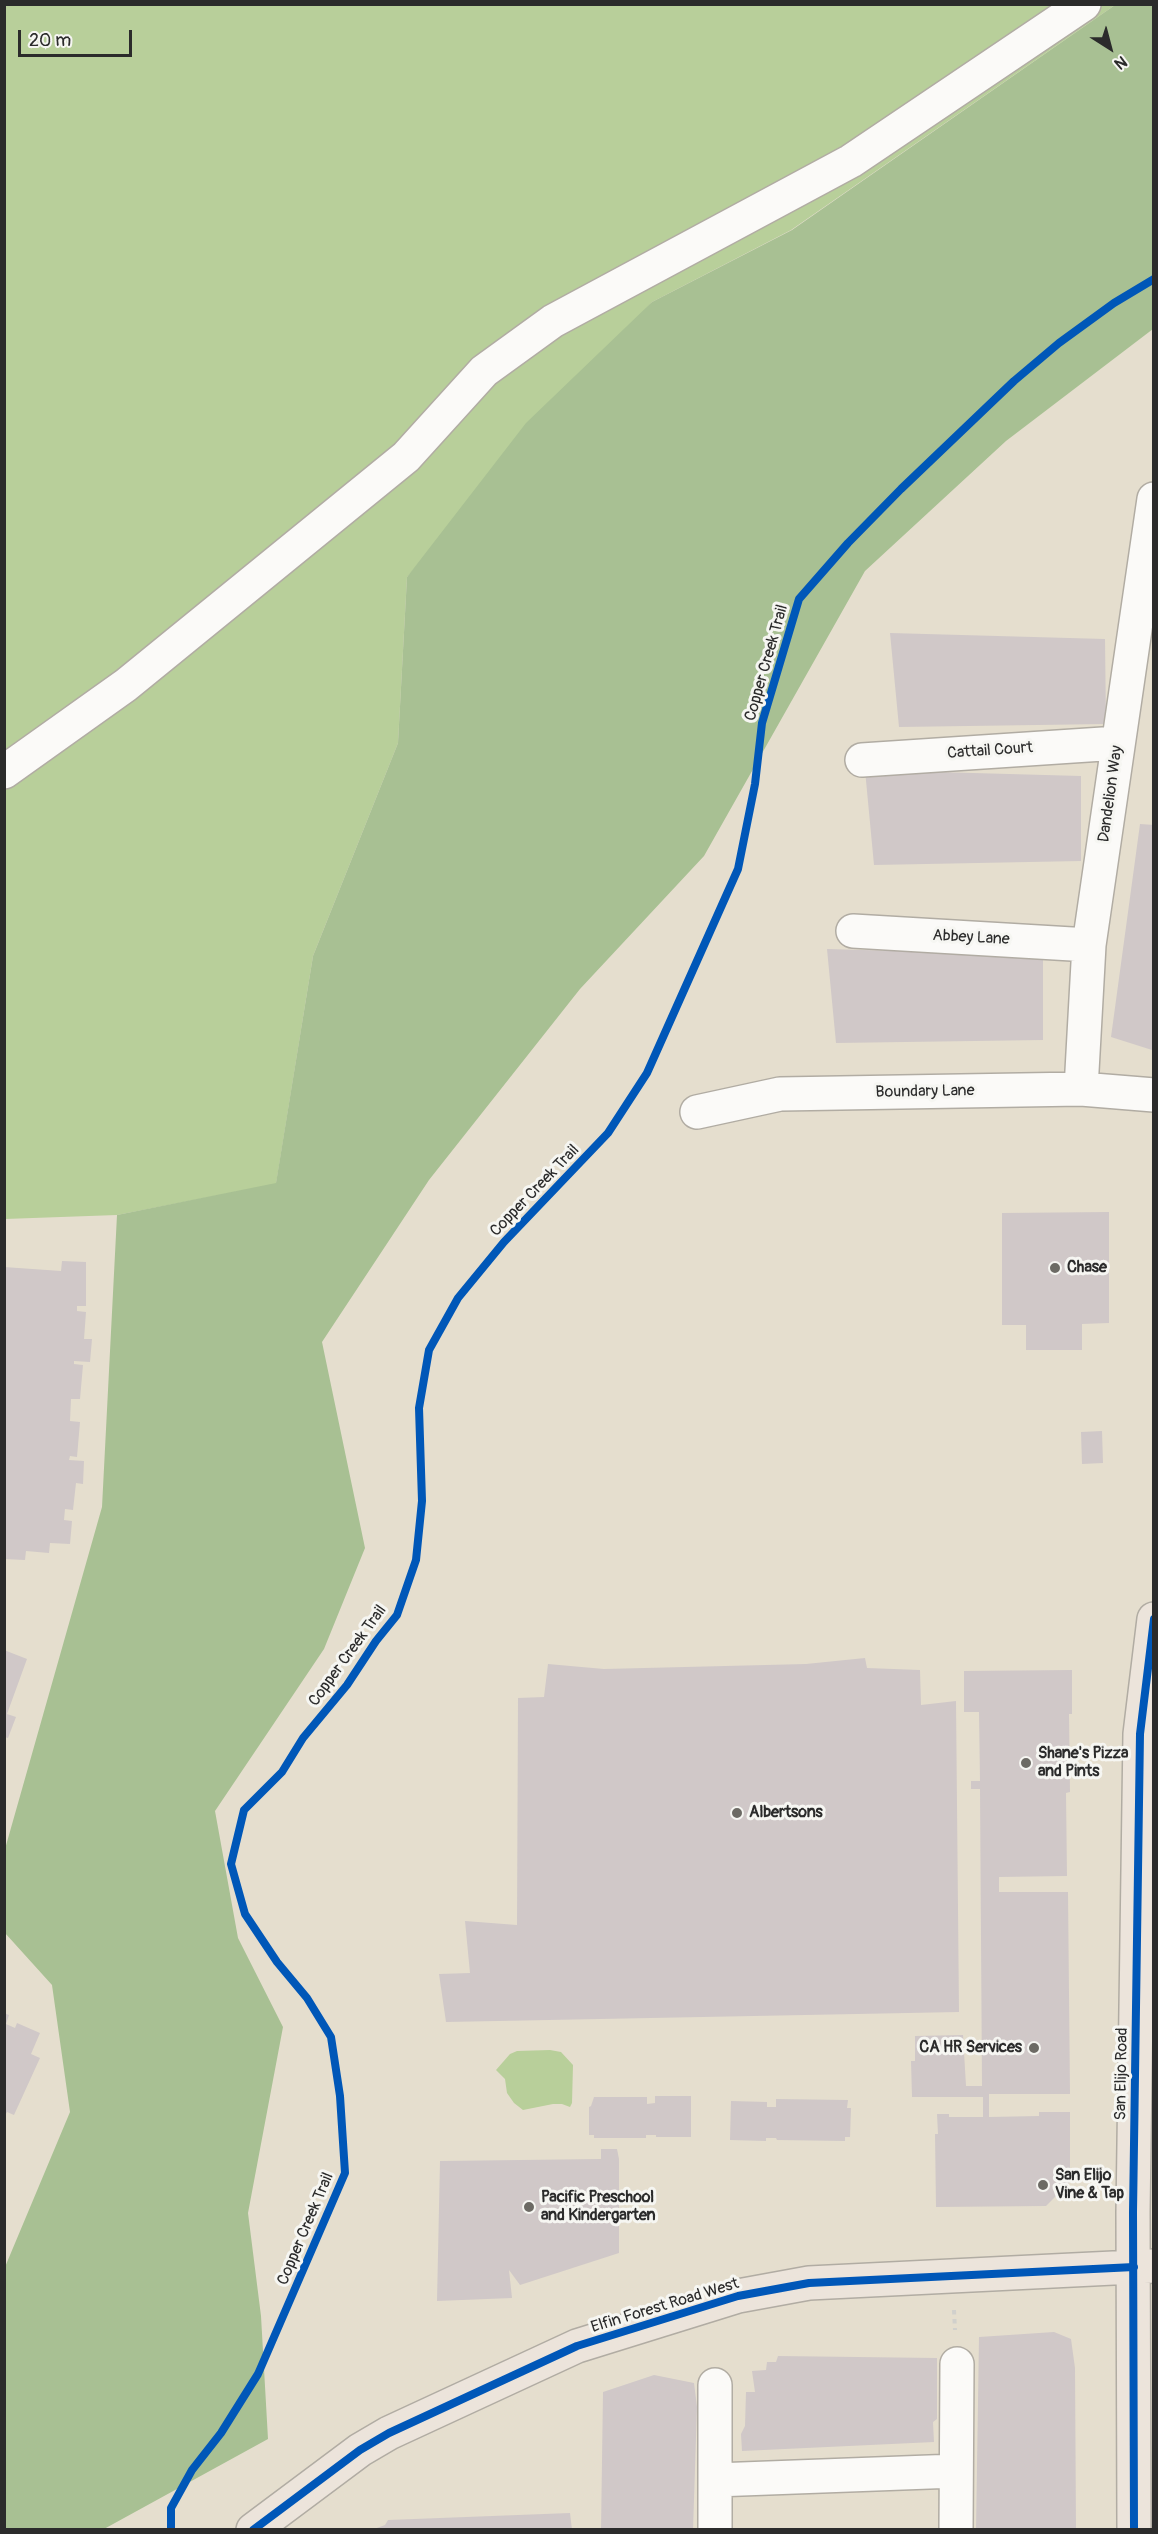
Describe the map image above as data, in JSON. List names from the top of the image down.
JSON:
{
  "streets": {
    "main road": ["San Elijo Road", "Elfin Forest Road West"],
    "street": [
      "Cattail Court",
      "Dandelion Way",
      "Abbey Lane",
      "Boundary Lane"
    ],
    "cycle path": ["Copper Creek Trail"]
  },
  "crossings": [
    ["Cattail Court", "Dandelion Way"],
    ["Dandelion Way", "Abbey Lane"],
    ["Dandelion Way", "Boundary Lane"],
    ["San Elijo Road", "Elfin Forest Road West"]
  ],
  "places": [
    "Chase",
    "Shane's Pizza and Pints",
    "Albertsons",
    "CA HR Services",
    "San Elijo Vine & Tap",
    "Pacific Preschool and Kindergarten"
  ],
  "scale_bar": "20 m",
  "north": "bottom right"
}
